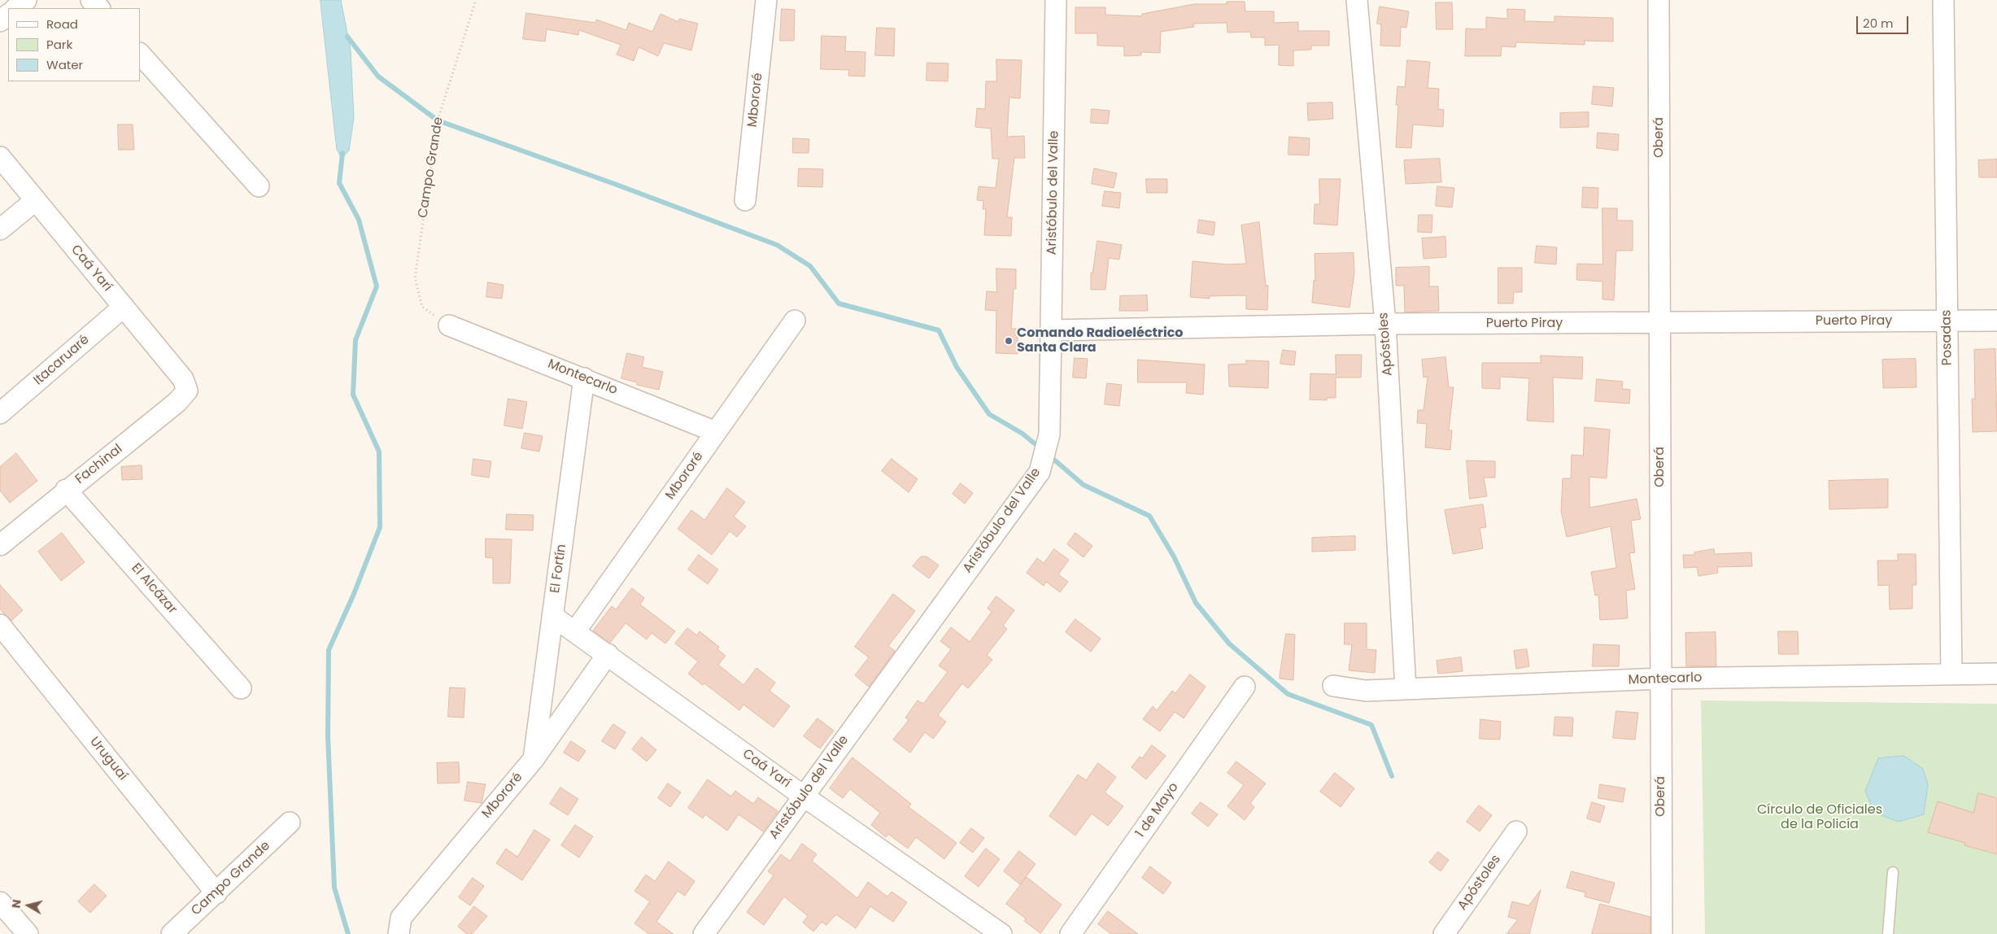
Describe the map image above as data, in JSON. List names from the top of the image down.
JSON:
{
  "streets": {
    "street": [
      "Mbororé",
      "Oberá",
      "Campo Grande",
      "Aristóbulo del Valle",
      "Caá Yarí",
      "Puerto Piray",
      "Posadas",
      "Apóstoles",
      "Itacaruaré",
      "Montecarlo",
      "Fachinal",
      "El Fortín",
      "El Alcázar",
      "Uruguaí",
      "1 de Mayo"
    ]
  },
  "crossings": [
    ["Mbororé", "Caá Yarí"],
    ["Mbororé", "Montecarlo"],
    ["Mbororé", "El Fortín"],
    ["Oberá", "Puerto Piray"],
    ["Oberá", "Montecarlo"],
    ["Campo Grande", "Montecarlo"],
    ["Campo Grande", "Uruguaí"],
    ["Aristóbulo del Valle", "Caá Yarí"],
    ["Aristóbulo del Valle", "Puerto Piray"],
    ["Caá Yarí", "Itacaruaré"],
    ["Caá Yarí", "Fachinal"],
    ["Caá Yarí", "El Fortín"],
    ["Puerto Piray", "Posadas"],
    ["Puerto Piray", "Apóstoles"],
    ["Posadas", "Montecarlo"],
    ["Apóstoles", "Montecarlo"],
    ["Montecarlo", "El Fortín"],
    ["Fachinal", "El Alcázar"]
  ],
  "parks": ["Círculo de Oficiales de la Policía"],
  "places": ["Comando Radioeléctrico Santa Clara"],
  "legend": ["Road", "Park", "Water"],
  "scale_bar": "20 m",
  "north": "left"
}
